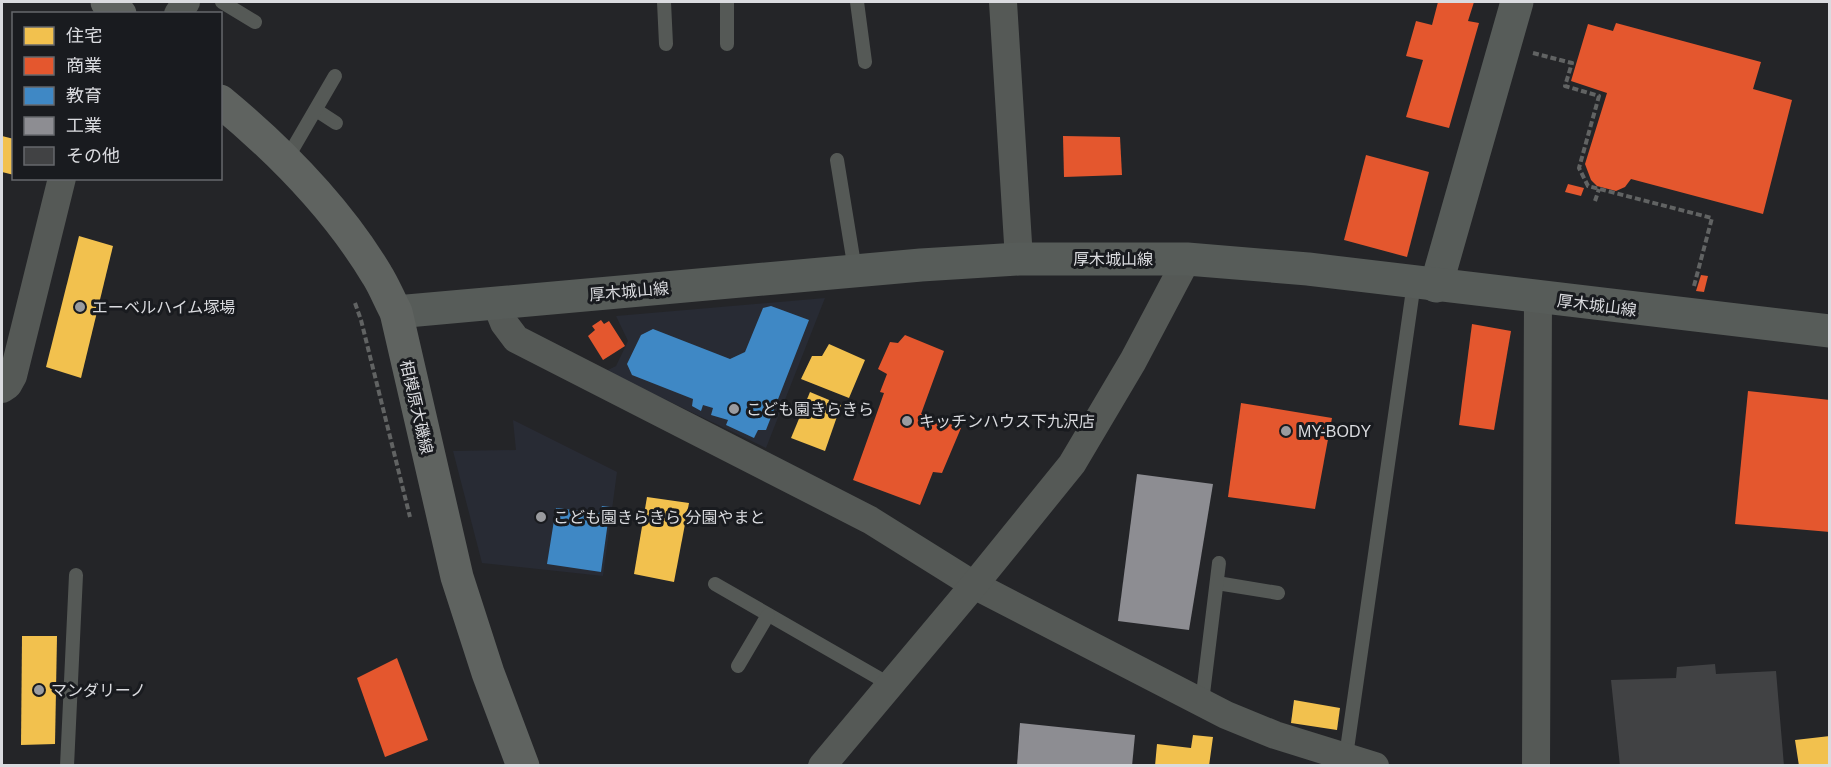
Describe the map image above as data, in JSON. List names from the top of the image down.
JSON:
{
  "streets": {
    "main road": ["厚木城山線", "相模原大磯線"]
  },
  "crossings": [
    ["厚木城山線", "相模原大磯線"]
  ],
  "places": [
    "エーベルハイム塚場",
    "こども園きらきら",
    "キッチンハウス下九沢店",
    "MY-BODY",
    "こども園きらきら 分園やまと",
    "マンダリーノ"
  ],
  "legend": [
    "住宅",
    "商業",
    "教育",
    "工業",
    "その他"
  ]
}
